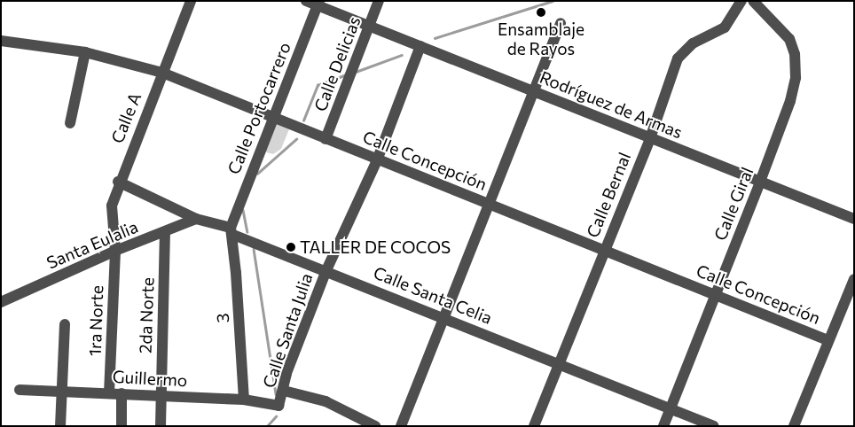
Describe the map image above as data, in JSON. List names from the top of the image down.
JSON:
{
  "streets": {
    "street": [
      "Calle Delicias",
      "Rodríguez de Armas",
      "Calle Portocarrero",
      "Calle A",
      "Calle Concepción",
      "Calle Bernal",
      "Calle Giral",
      "Santa Eulalia",
      "Calle Santa Celia",
      "2da Norte",
      "3",
      "1ra Norte",
      "Calle Santa Julia",
      "Guillermo"
    ]
  },
  "crossings": [
    ["Calle Delicias", "Rodríguez de Armas"],
    ["Calle Delicias", "Calle Concepción"],
    ["Rodríguez de Armas", "Calle Portocarrero"],
    ["Rodríguez de Armas", "Calle Bernal"],
    ["Rodríguez de Armas", "Calle Giral"],
    ["Rodríguez de Armas", "Calle Santa Julia"],
    ["Calle Portocarrero", "Calle Concepción"],
    ["Calle Portocarrero", "Calle Santa Celia"],
    ["Calle Portocarrero", "3"],
    ["Calle A", "Calle Concepción"],
    ["Calle A", "Santa Eulalia"],
    ["Calle A", "Calle Santa Celia"],
    ["Calle A", "1ra Norte"],
    ["Calle Concepción", "Calle Bernal"],
    ["Calle Concepción", "Calle Giral"],
    ["Calle Concepción", "Calle Santa Julia"],
    ["Calle Bernal", "Calle Santa Celia"],
    ["Calle Giral", "Calle Santa Celia"],
    ["Santa Eulalia", "Calle Santa Celia"],
    ["Santa Eulalia", "2da Norte"],
    ["Santa Eulalia", "1ra Norte"],
    ["Calle Santa Celia", "3"],
    ["Calle Santa Celia", "Calle Santa Julia"],
    ["2da Norte", "Guillermo"],
    ["3", "Guillermo"],
    ["1ra Norte", "Guillermo"],
    ["Calle Santa Julia", "Guillermo"]
  ],
  "places": ["Ensamblaje de Rayos", "TALLER DE COCOS"]
}
